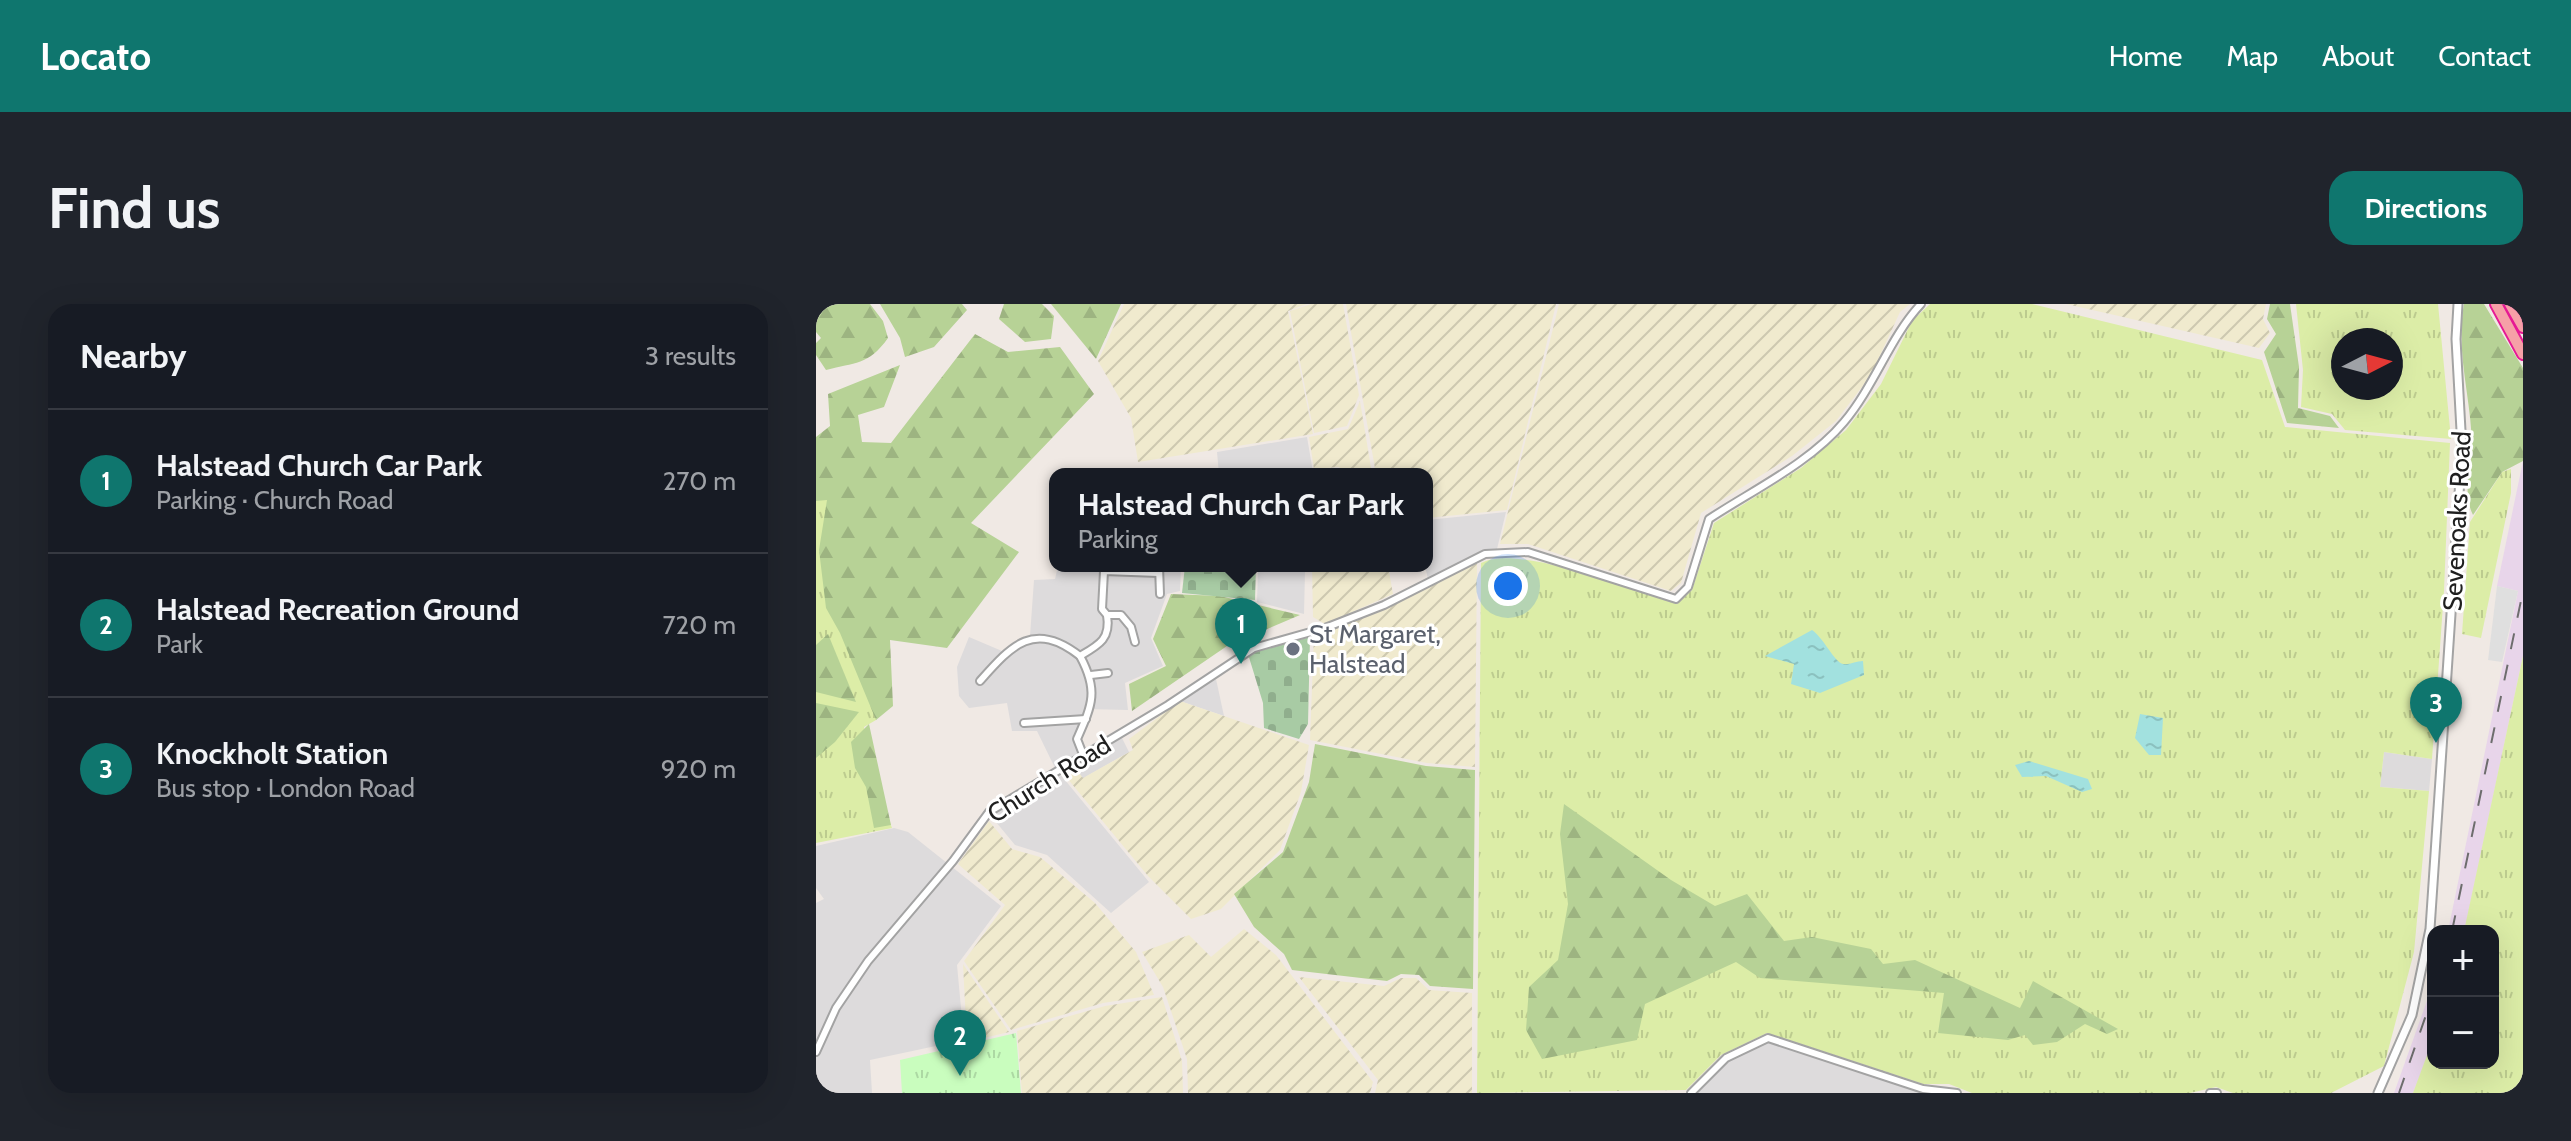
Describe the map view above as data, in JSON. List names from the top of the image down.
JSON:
{
  "streets": {
    "street": ["Sevenoaks Road", "Church Road"]
  },
  "places": ["St Margaret, Halstead"],
  "north": "right",
  "page": {
    "header": "Locato",
    "nav": [
      "Home",
      "Map",
      "About",
      "Contact"
    ],
    "buttons": "Directions",
    "title": "Find us",
    "heading": ["Nearby", "3 results"],
    "list": [
      {
        "mark": "1",
        "name": "Halstead Church Car Park",
        "note": "Parking · Church Road",
        "value": "270 m"
      },
      {
        "mark": "2",
        "name": "Halstead Recreation Ground",
        "note": "Park",
        "value": "720 m"
      },
      {
        "mark": "3",
        "name": "Knockholt Station",
        "note": "Bus stop · London Road",
        "value": "920 m"
      }
    ],
    "popup": ["Halstead Church Car Park", "Parking"],
    "pins": ["1", "3", "2"],
    "map_buttons": ["+", "−"]
  }
}
